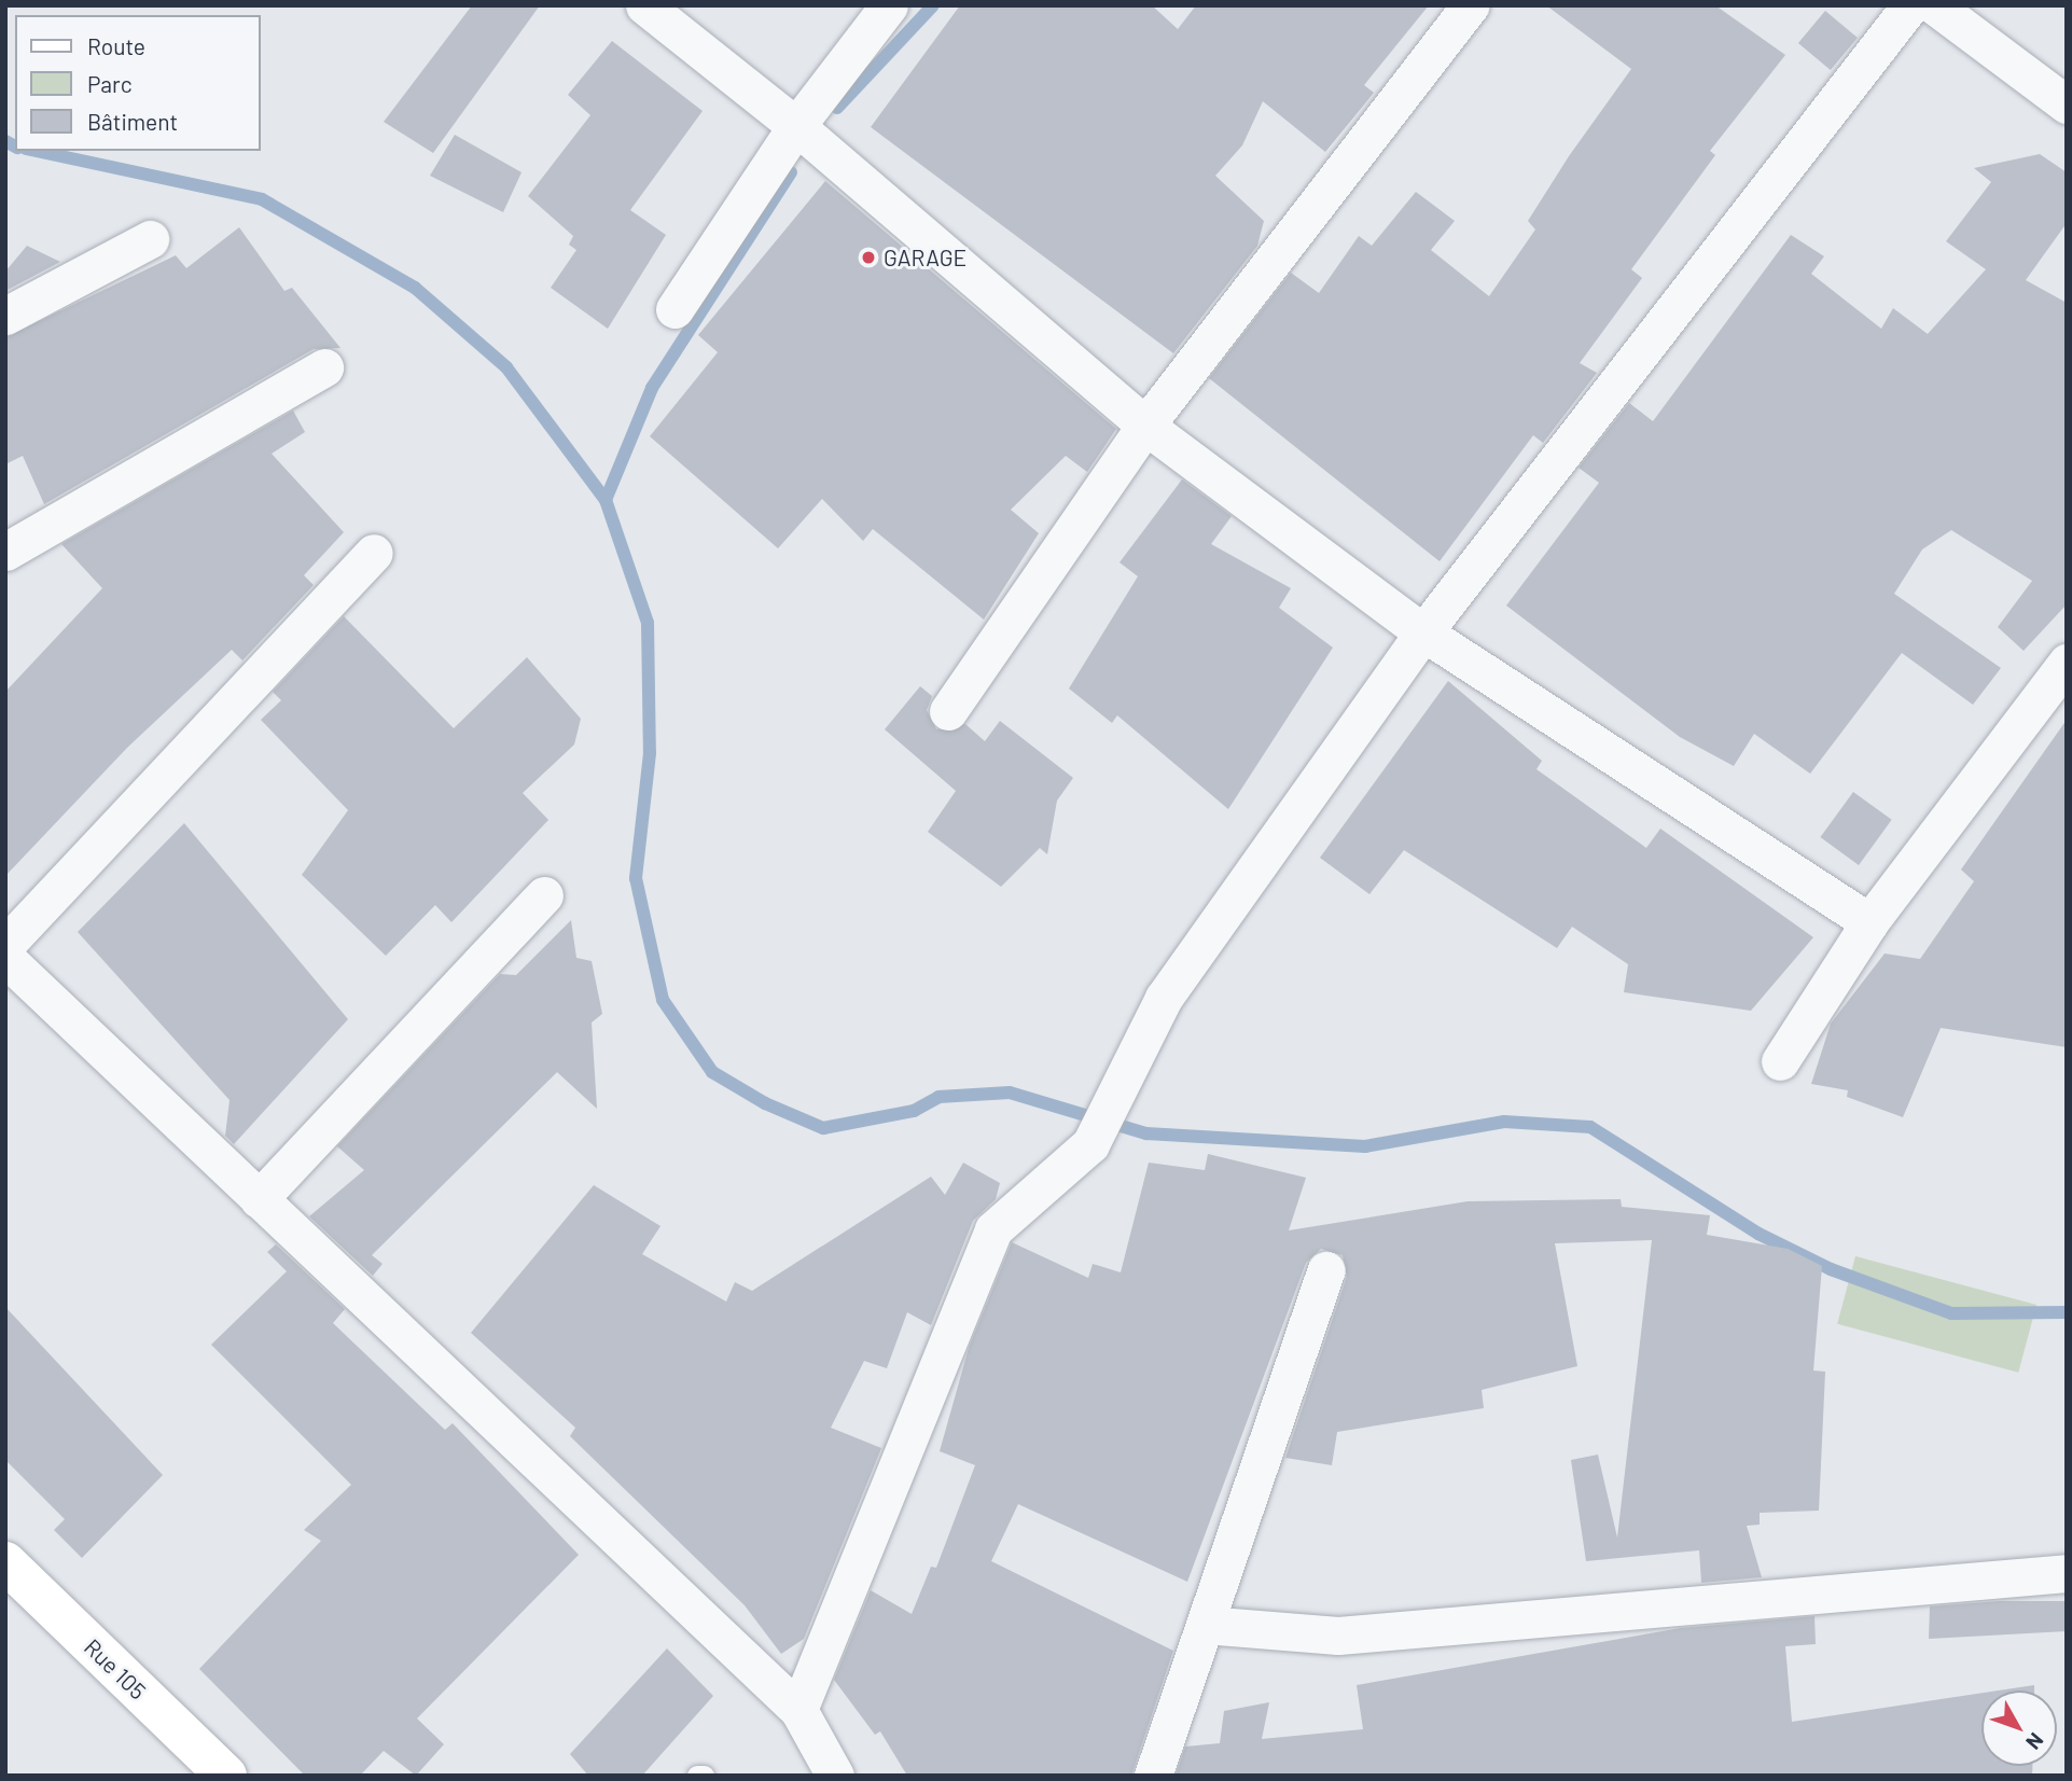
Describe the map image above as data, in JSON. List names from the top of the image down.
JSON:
{
  "streets": {
    "street": ["Rue 105"]
  },
  "places": ["GARAGE"],
  "legend": ["Route", "Parc", "Bâtiment"],
  "north": "bottom right"
}
